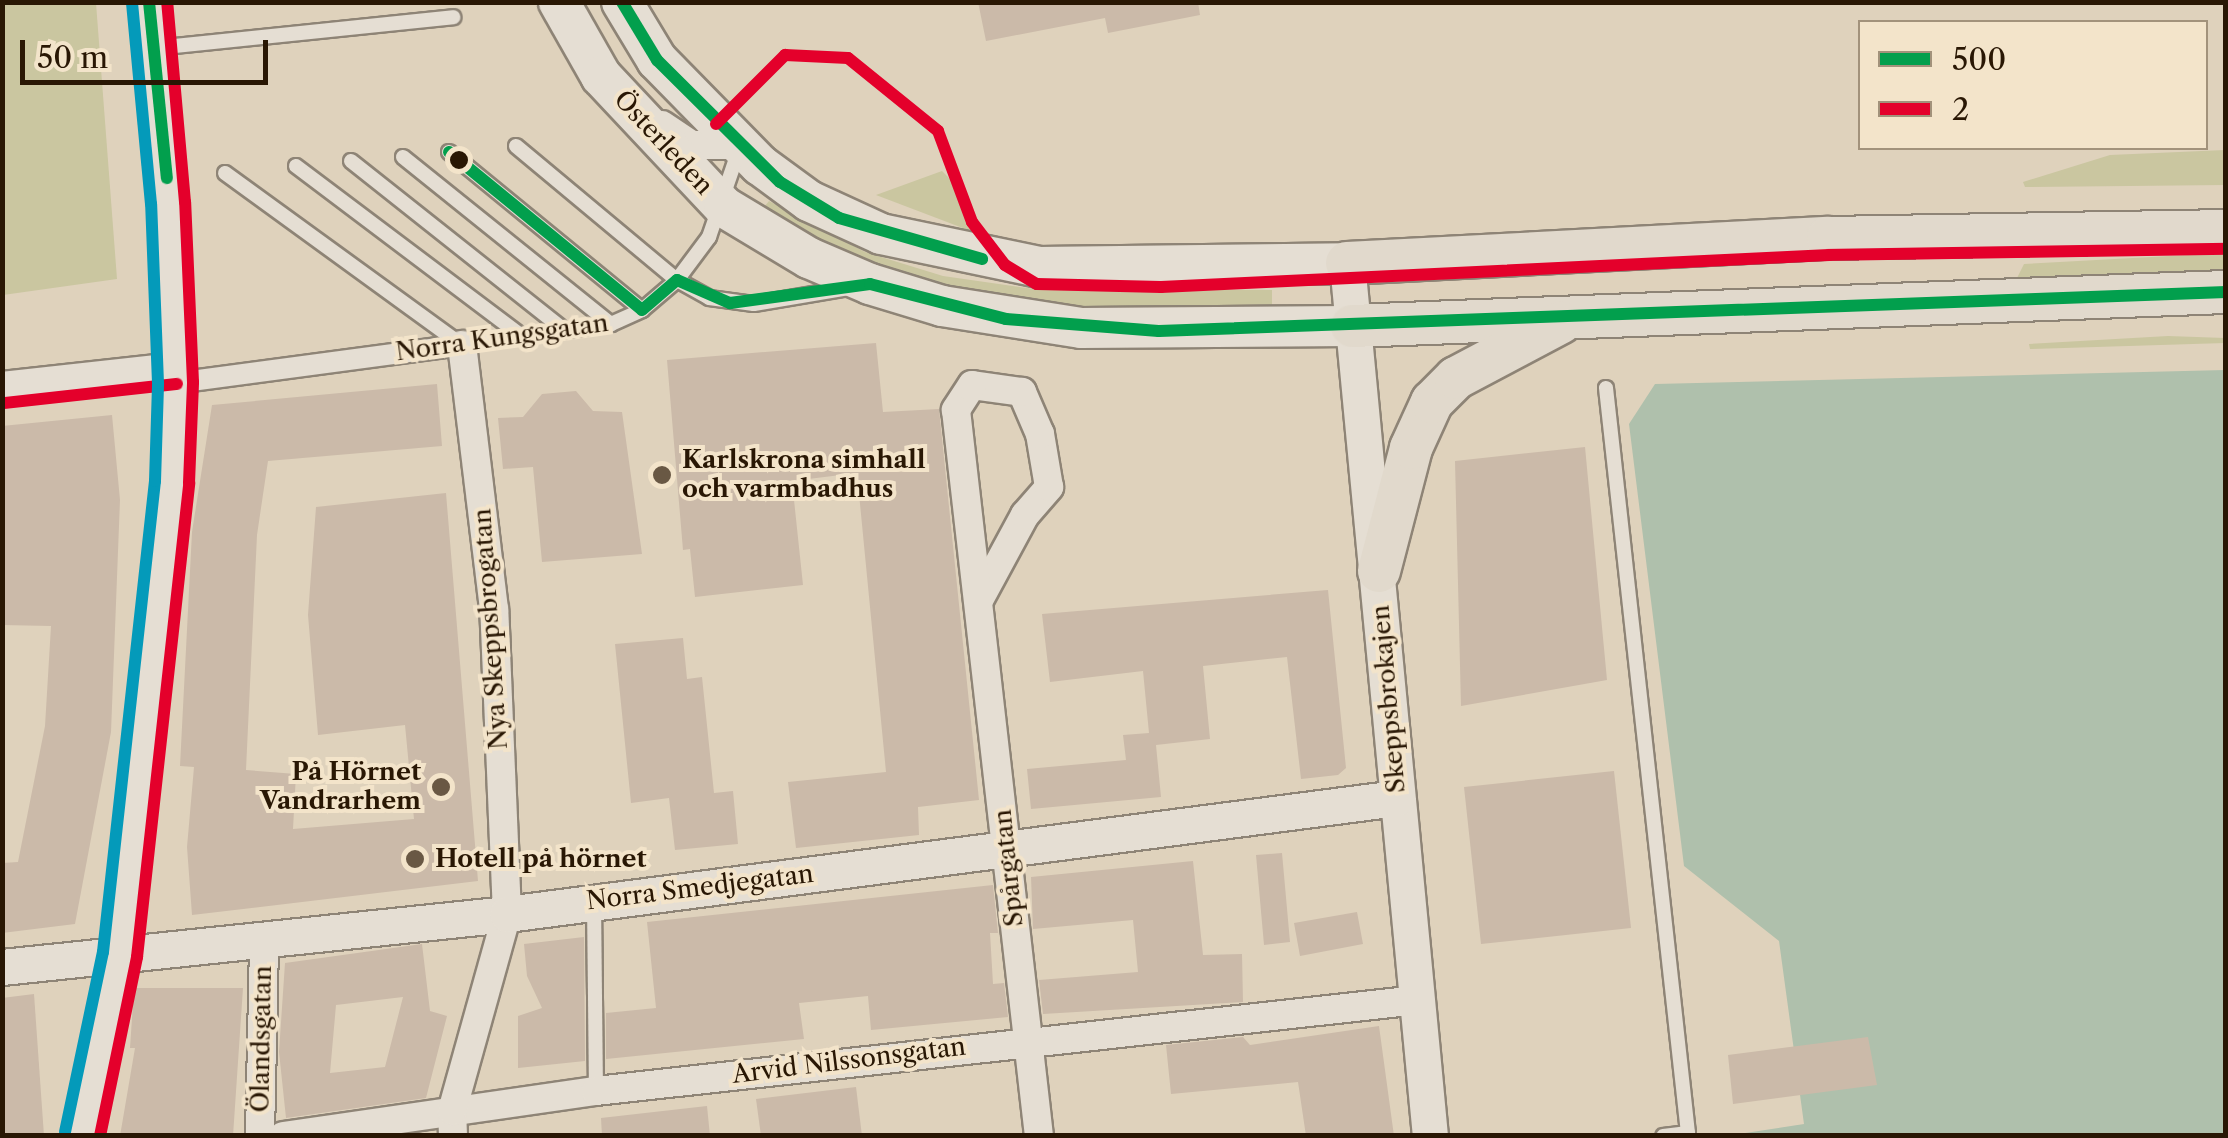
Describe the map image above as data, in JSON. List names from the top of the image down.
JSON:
{
  "streets": {
    "main road": ["Österleden"],
    "street": [
      "Norra Kungsgatan",
      "Nya Skeppsbrogatan",
      "Skeppsbrokajen",
      "Spårgatan",
      "Norra Smedjegatan",
      "Ölandsgatan",
      "Arvid Nilssonsgatan"
    ]
  },
  "crossings": [
    ["Österleden", "Norra Kungsgatan"],
    ["Österleden", "Skeppsbrokajen"],
    ["Norra Kungsgatan", "Nya Skeppsbrogatan"],
    ["Nya Skeppsbrogatan", "Norra Smedjegatan"],
    ["Nya Skeppsbrogatan", "Arvid Nilssonsgatan"],
    ["Skeppsbrokajen", "Norra Smedjegatan"],
    ["Skeppsbrokajen", "Arvid Nilssonsgatan"],
    ["Spårgatan", "Norra Smedjegatan"],
    ["Spårgatan", "Arvid Nilssonsgatan"],
    ["Norra Smedjegatan", "Ölandsgatan"]
  ],
  "places": ["Karlskrona simhall och varmbadhus", "På Hörnet Vandrarhem", "Hotell på hörnet"],
  "lines": ["transit line 500", "transit line 2"],
  "legend": ["500", "2"],
  "scale_bar": "50 m"
}
